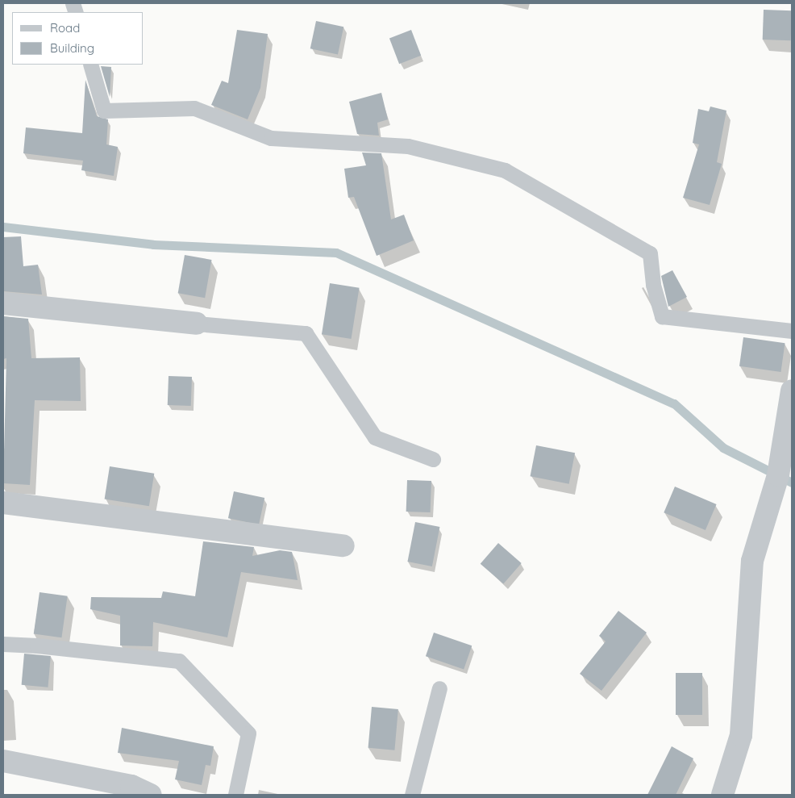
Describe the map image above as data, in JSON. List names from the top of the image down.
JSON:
{
  "legend": ["Road", "Building"]
}
